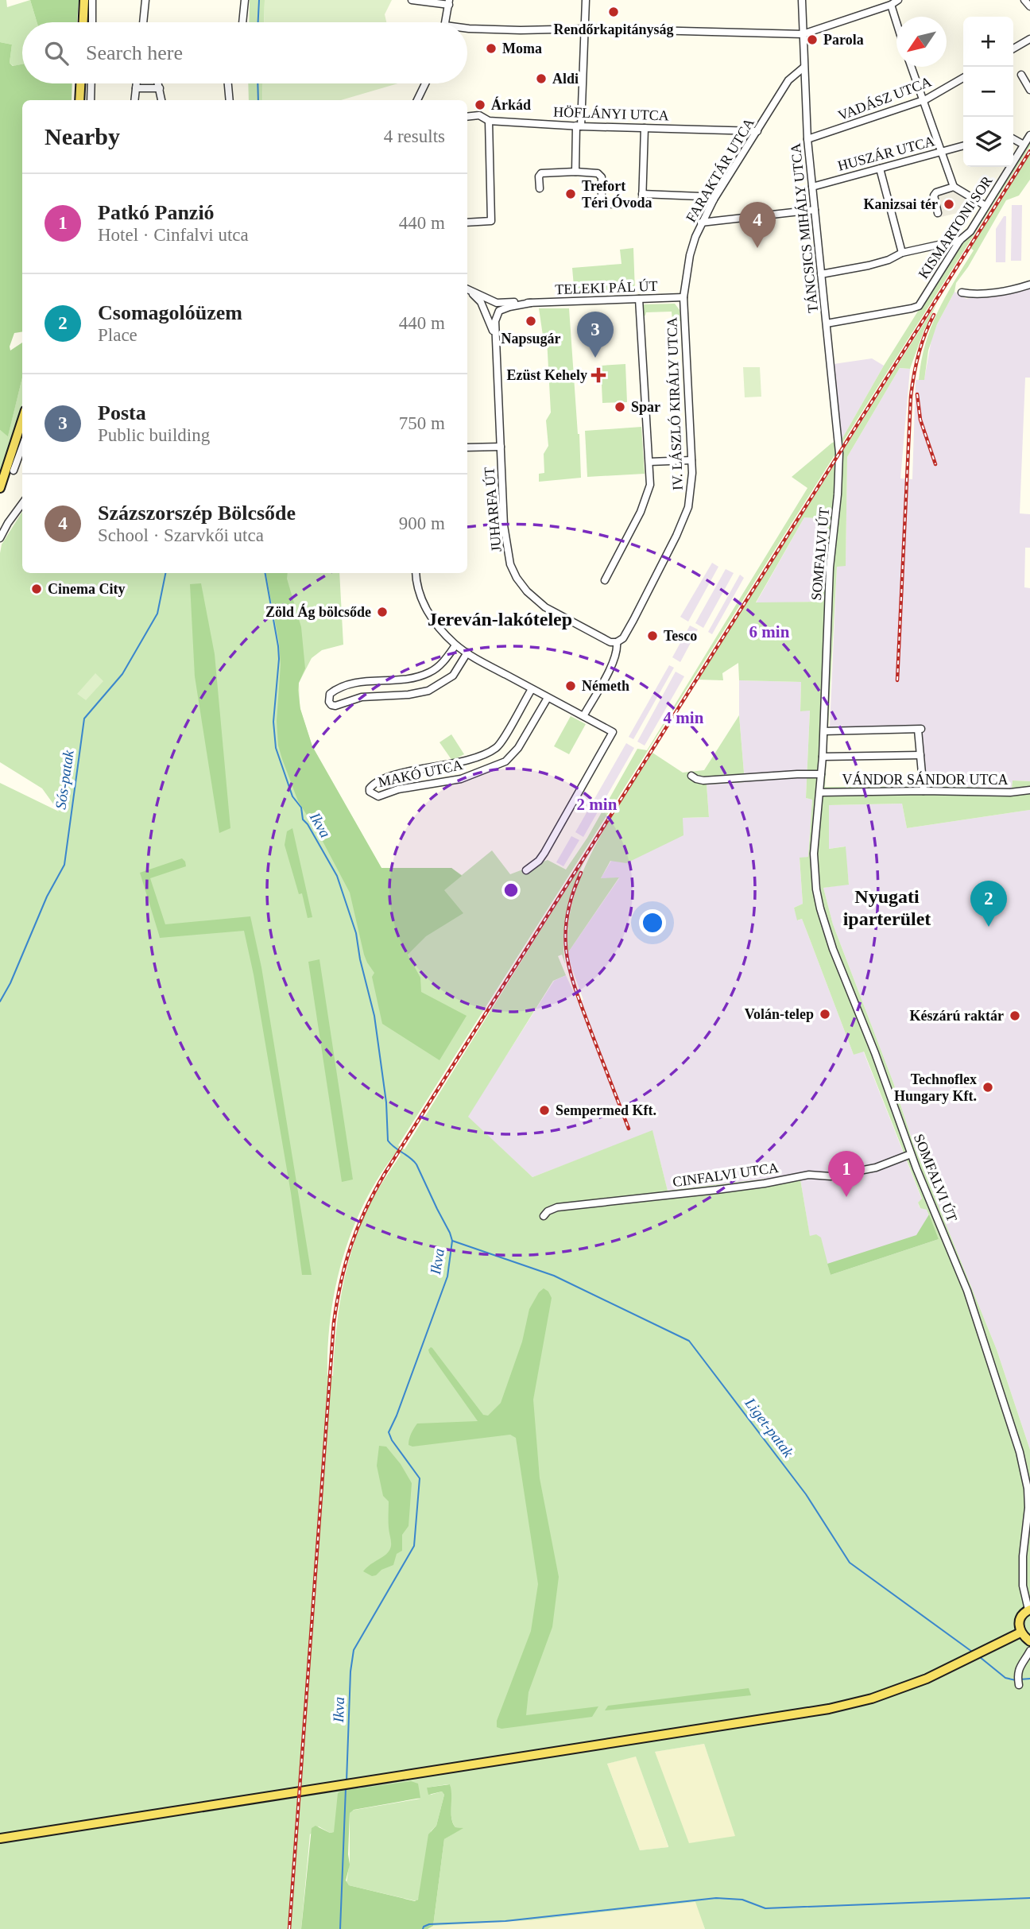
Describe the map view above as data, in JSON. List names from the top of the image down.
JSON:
{
  "streets": {
    "street": [
      "VADÁSZ UTCA",
      "HÖFLÁNYI UTCA",
      "HUSZÁR UTCA",
      "FARAKTÁR UTCA",
      "KISMARTONI SOR",
      "TÁNCSICS MIHÁLY UTCA",
      "TELEKI PÁL ÚT",
      "IV. LÁSZLÓ KIRÁLY UTCA",
      "JUHARFA ÚT",
      "SOMFALVI ÚT",
      "MAKÓ UTCA",
      "VÁNDOR SÁNDOR UTCA",
      "CINFALVI UTCA"
    ]
  },
  "crossings": [
    ["VADÁSZ UTCA", "TÁNCSICS MIHÁLY UTCA"],
    ["HÖFLÁNYI UTCA", "FARAKTÁR UTCA"],
    ["HUSZÁR UTCA", "TÁNCSICS MIHÁLY UTCA"],
    ["FARAKTÁR UTCA", "TÁNCSICS MIHÁLY UTCA"],
    ["FARAKTÁR UTCA", "TELEKI PÁL ÚT"],
    ["FARAKTÁR UTCA", "IV. LÁSZLÓ KIRÁLY UTCA"],
    ["KISMARTONI SOR", "TÁNCSICS MIHÁLY UTCA"],
    ["TÁNCSICS MIHÁLY UTCA", "SOMFALVI ÚT"],
    ["TELEKI PÁL ÚT", "IV. LÁSZLÓ KIRÁLY UTCA"],
    ["TELEKI PÁL ÚT", "JUHARFA ÚT"],
    ["IV. LÁSZLÓ KIRÁLY UTCA", "JUHARFA ÚT"],
    ["SOMFALVI ÚT", "VÁNDOR SÁNDOR UTCA"],
    ["SOMFALVI ÚT", "CINFALVI UTCA"]
  ],
  "districts": ["Jereván-lakótelep", "Nyugati iparterület"],
  "water": ["Sós-patak", "Ikva", "Liget-patak"],
  "places": {
    "other": [
      "Rendőrkapitányság",
      "Parola",
      "Moma",
      "Aldi",
      "Árkád",
      "Trefort Téri Óvoda",
      "Kanizsai tér",
      "Napsugár",
      "Spar",
      "Cinema City",
      "Zöld Ág bölcsőde",
      "Tesco",
      "Németh",
      "Volán-telep",
      "Készárú raktár",
      "Technoflex Hungary Kft.",
      "Sempermed Kft."
    ],
    "health": ["Ezüst Kehely"]
  },
  "north": "bottom left",
  "page": {
    "map_buttons": ["+", "−"],
    "search": "Search here",
    "heading": ["Nearby", "4 results"],
    "list": [
      {
        "mark": "1",
        "name": "Patkó Panzió",
        "note": "Hotel · Cinfalvi utca",
        "value": "440 m"
      },
      {
        "mark": "2",
        "name": "Csomagolóüzem",
        "note": "Place",
        "value": "440 m"
      },
      {
        "mark": "3",
        "name": "Posta",
        "note": "Public building",
        "value": "750 m"
      },
      {
        "mark": "4",
        "name": "Százszorszép Bölcsőde",
        "note": "School · Szarvkői utca",
        "value": "900 m"
      }
    ],
    "pins": [
      "4",
      "3",
      "2",
      "1"
    ]
  },
  "rings": ["6 min", "4 min", "2 min"]
}
